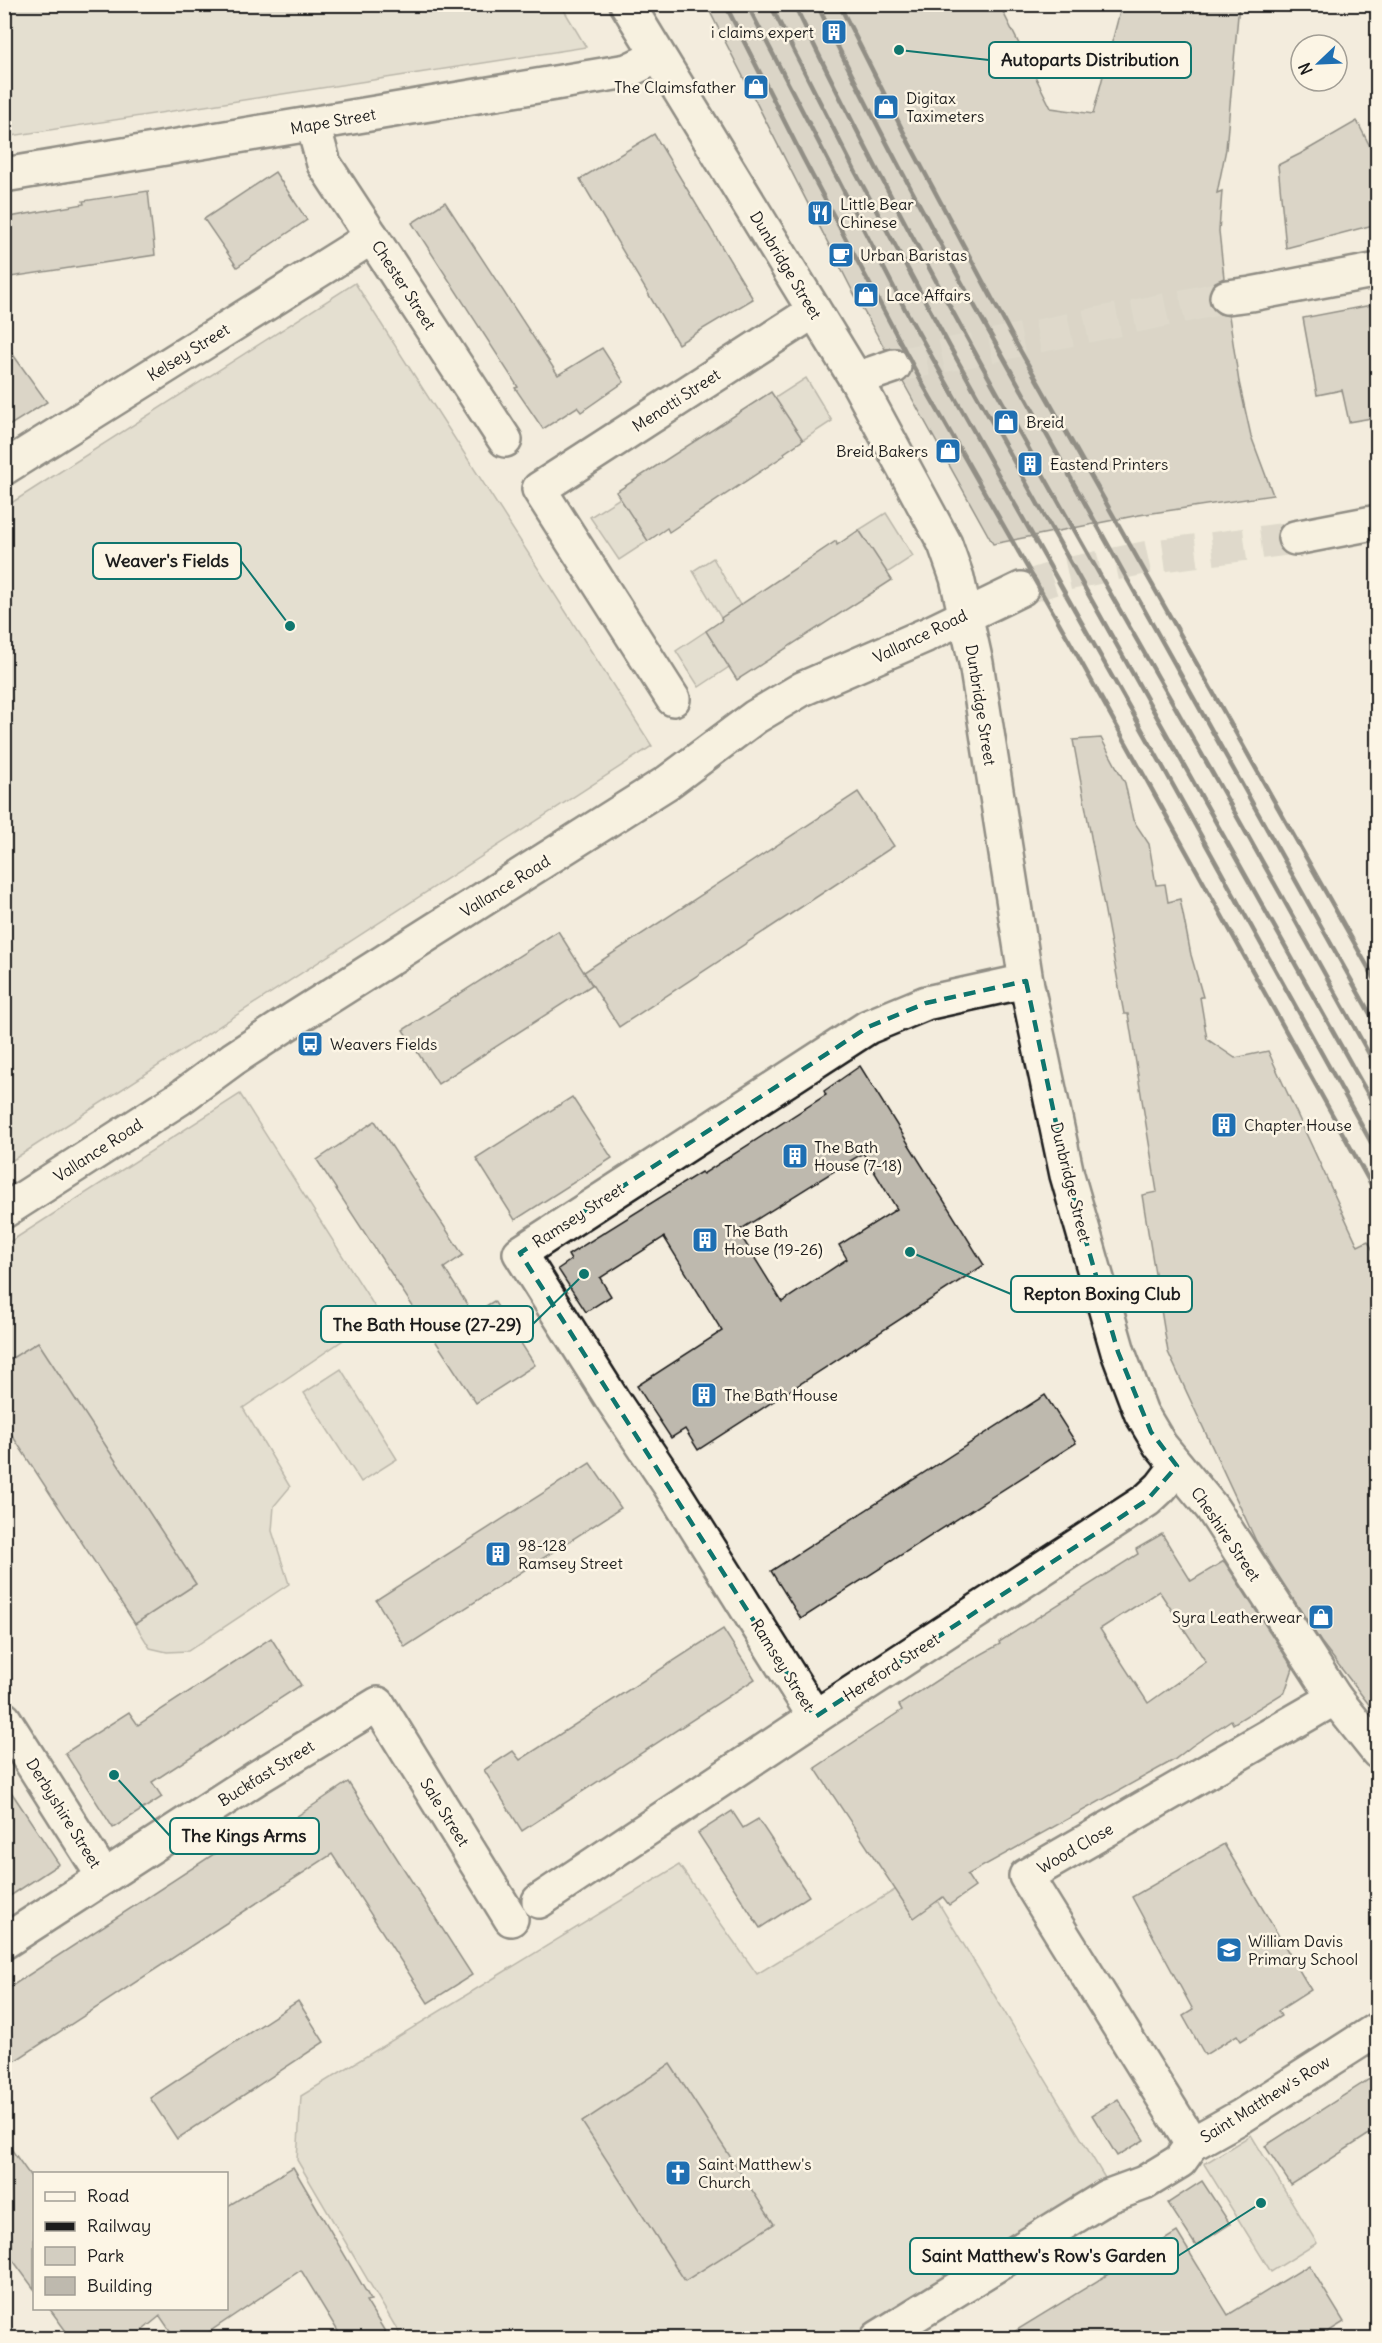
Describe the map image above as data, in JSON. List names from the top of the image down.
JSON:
{
  "streets": {
    "street": [
      "Mape Street",
      "Dunbridge Street",
      "Chester Street",
      "Kelsey Street",
      "Menotti Street",
      "Vallance Road",
      "Ramsey Street",
      "Cheshire Street",
      "Hereford Street",
      "Buckfast Street",
      "Sale Street",
      "Derbyshire Street",
      "Wood Close",
      "Saint Matthew's Row"
    ]
  },
  "crossings": [
    ["Mape Street", "Dunbridge Street"],
    ["Mape Street", "Chester Street"],
    ["Dunbridge Street", "Menotti Street"],
    ["Dunbridge Street", "Vallance Road"],
    ["Dunbridge Street", "Ramsey Street"],
    ["Dunbridge Street", "Cheshire Street"],
    ["Dunbridge Street", "Hereford Street"],
    ["Chester Street", "Kelsey Street"],
    ["Ramsey Street", "Hereford Street"],
    ["Cheshire Street", "Hereford Street"],
    ["Cheshire Street", "Wood Close"],
    ["Buckfast Street", "Sale Street"],
    ["Buckfast Street", "Derbyshire Street"],
    ["Wood Close", "Saint Matthew's Row"]
  ],
  "places": {
    "building": [
      "i claims expert",
      "Eastend Printers",
      "Chapter House",
      "The Bath House (7-18)",
      "The Bath House (19-26)",
      "The Bath House",
      "98-128 Ramsey Street"
    ],
    "other": [
      "Autoparts Distribution",
      "Weaver's Fields",
      "Repton Boxing Club",
      "The Bath House (27-29)",
      "The Kings Arms",
      "Saint Matthew's Row's Garden"
    ],
    "shop": [
      "The Claimsfather",
      "Digitax Taximeters",
      "Lace Affairs",
      "Breid",
      "Breid Bakers",
      "Syra Leatherwear"
    ],
    "restaurant": ["Little Bear Chinese"],
    "cafe": ["Urban Baristas"],
    "bus stop": ["Weavers Fields"],
    "school or university": ["William Davis Primary School"],
    "church": ["Saint Matthew's Church"]
  },
  "legend": [
    "Road",
    "Railway",
    "Park",
    "Building"
  ],
  "north": "bottom left"
}
